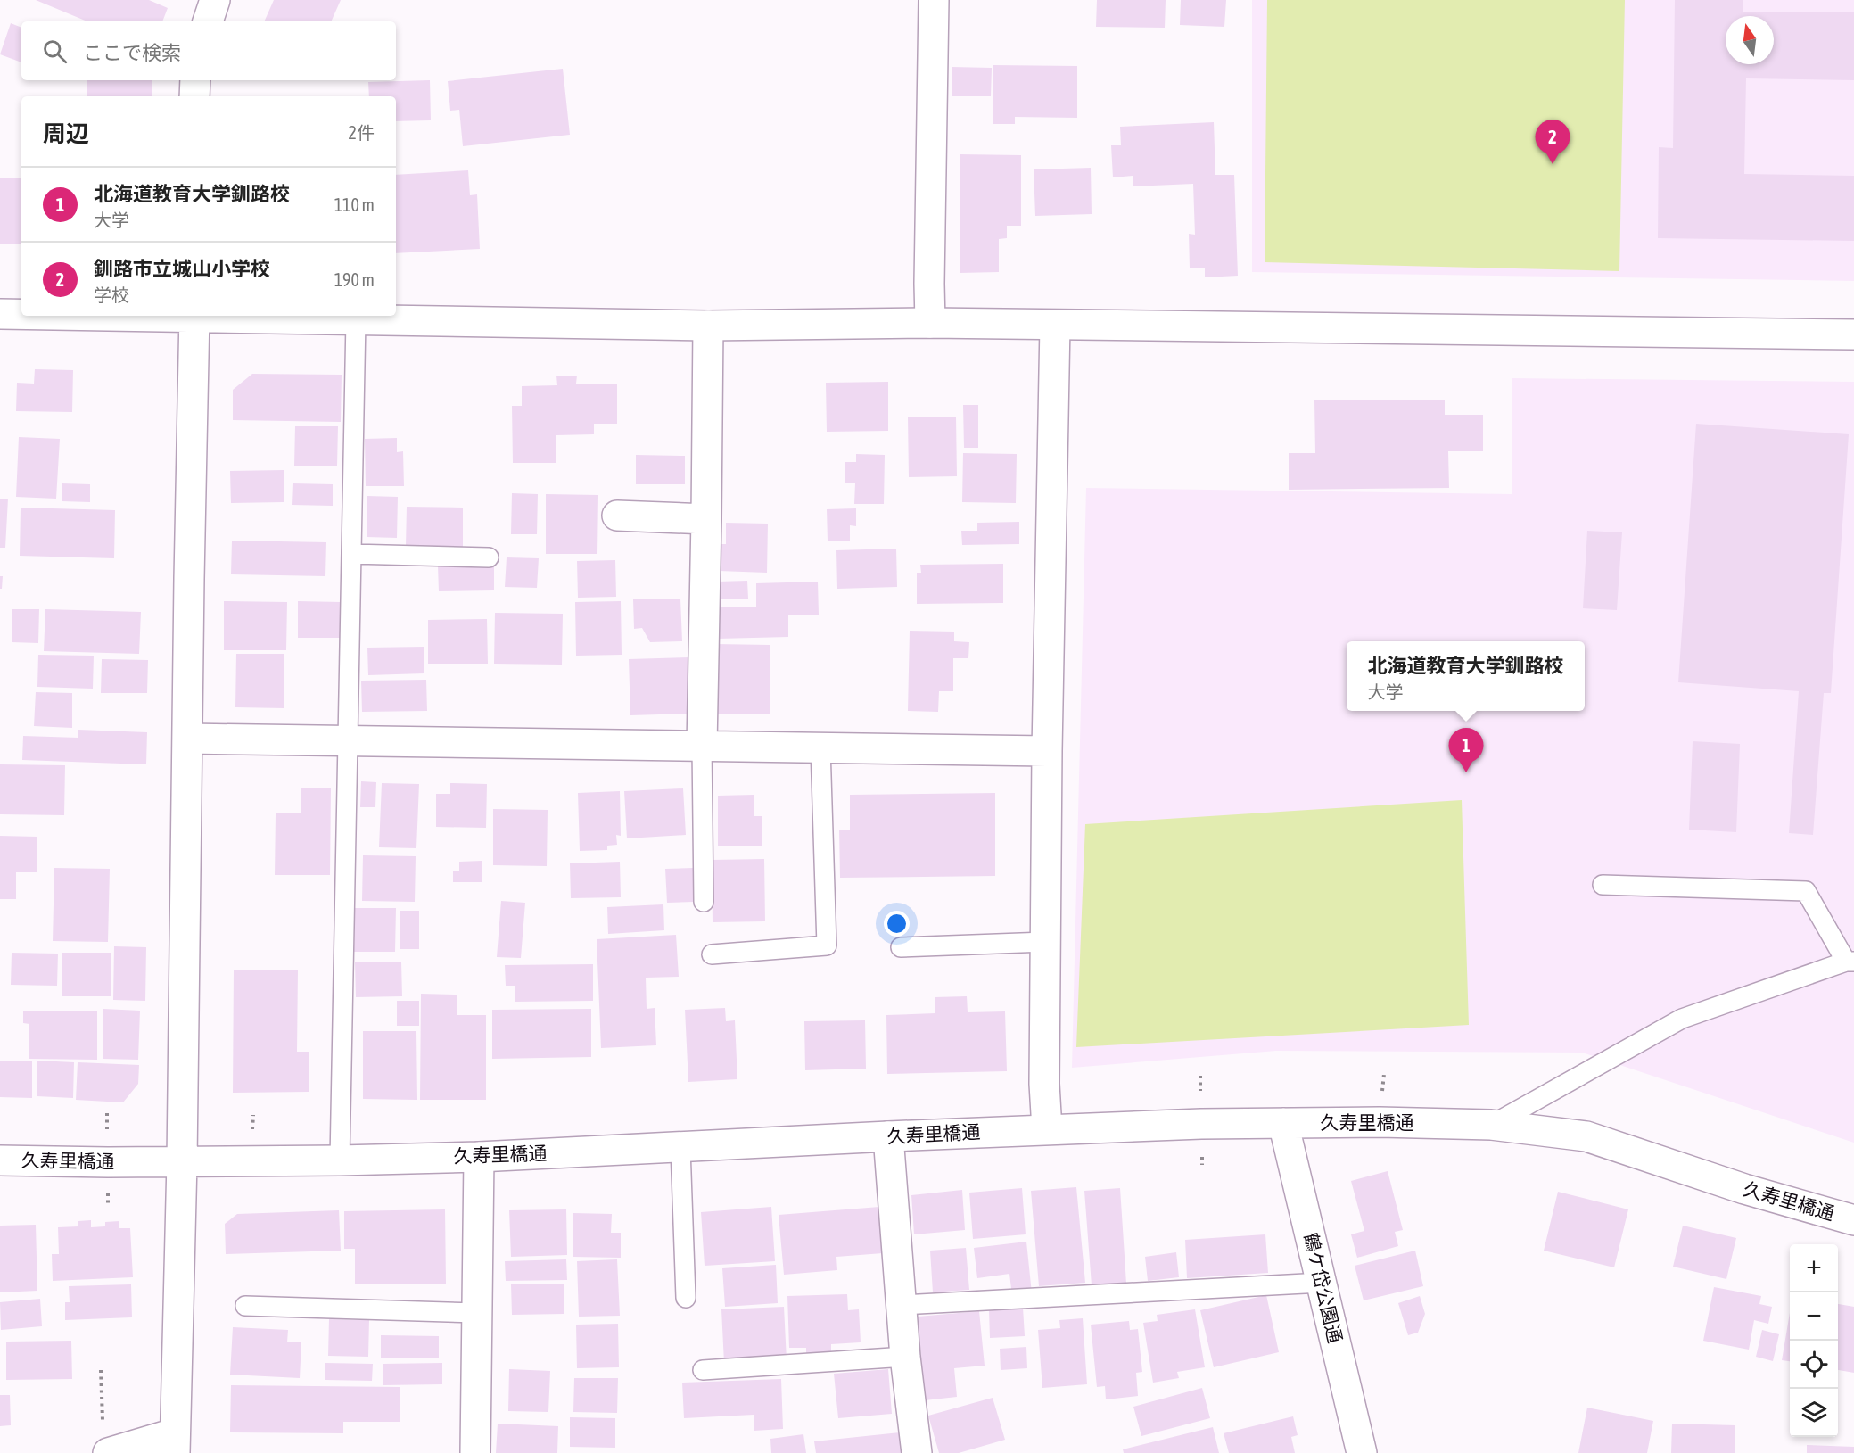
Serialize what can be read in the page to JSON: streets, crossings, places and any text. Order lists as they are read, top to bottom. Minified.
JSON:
{"streets":{"street":["久寿里橋通","鶴ケ岱公園通"]},"crossings":[["久寿里橋通","鶴ケ岱公園通"]],"north":"top","page":{"search":"ここで検索","heading":["周辺","2件"],"pins":["2","1"],"list":[{"mark":"1","name":"北海道教育大学釧路校","note":"大学","value":"110 m"},{"mark":"2","name":"釧路市立城山小学校","note":"学校","value":"190 m"}],"popup":["北海道教育大学釧路校","大学"],"map_buttons":["+","−"]}}
